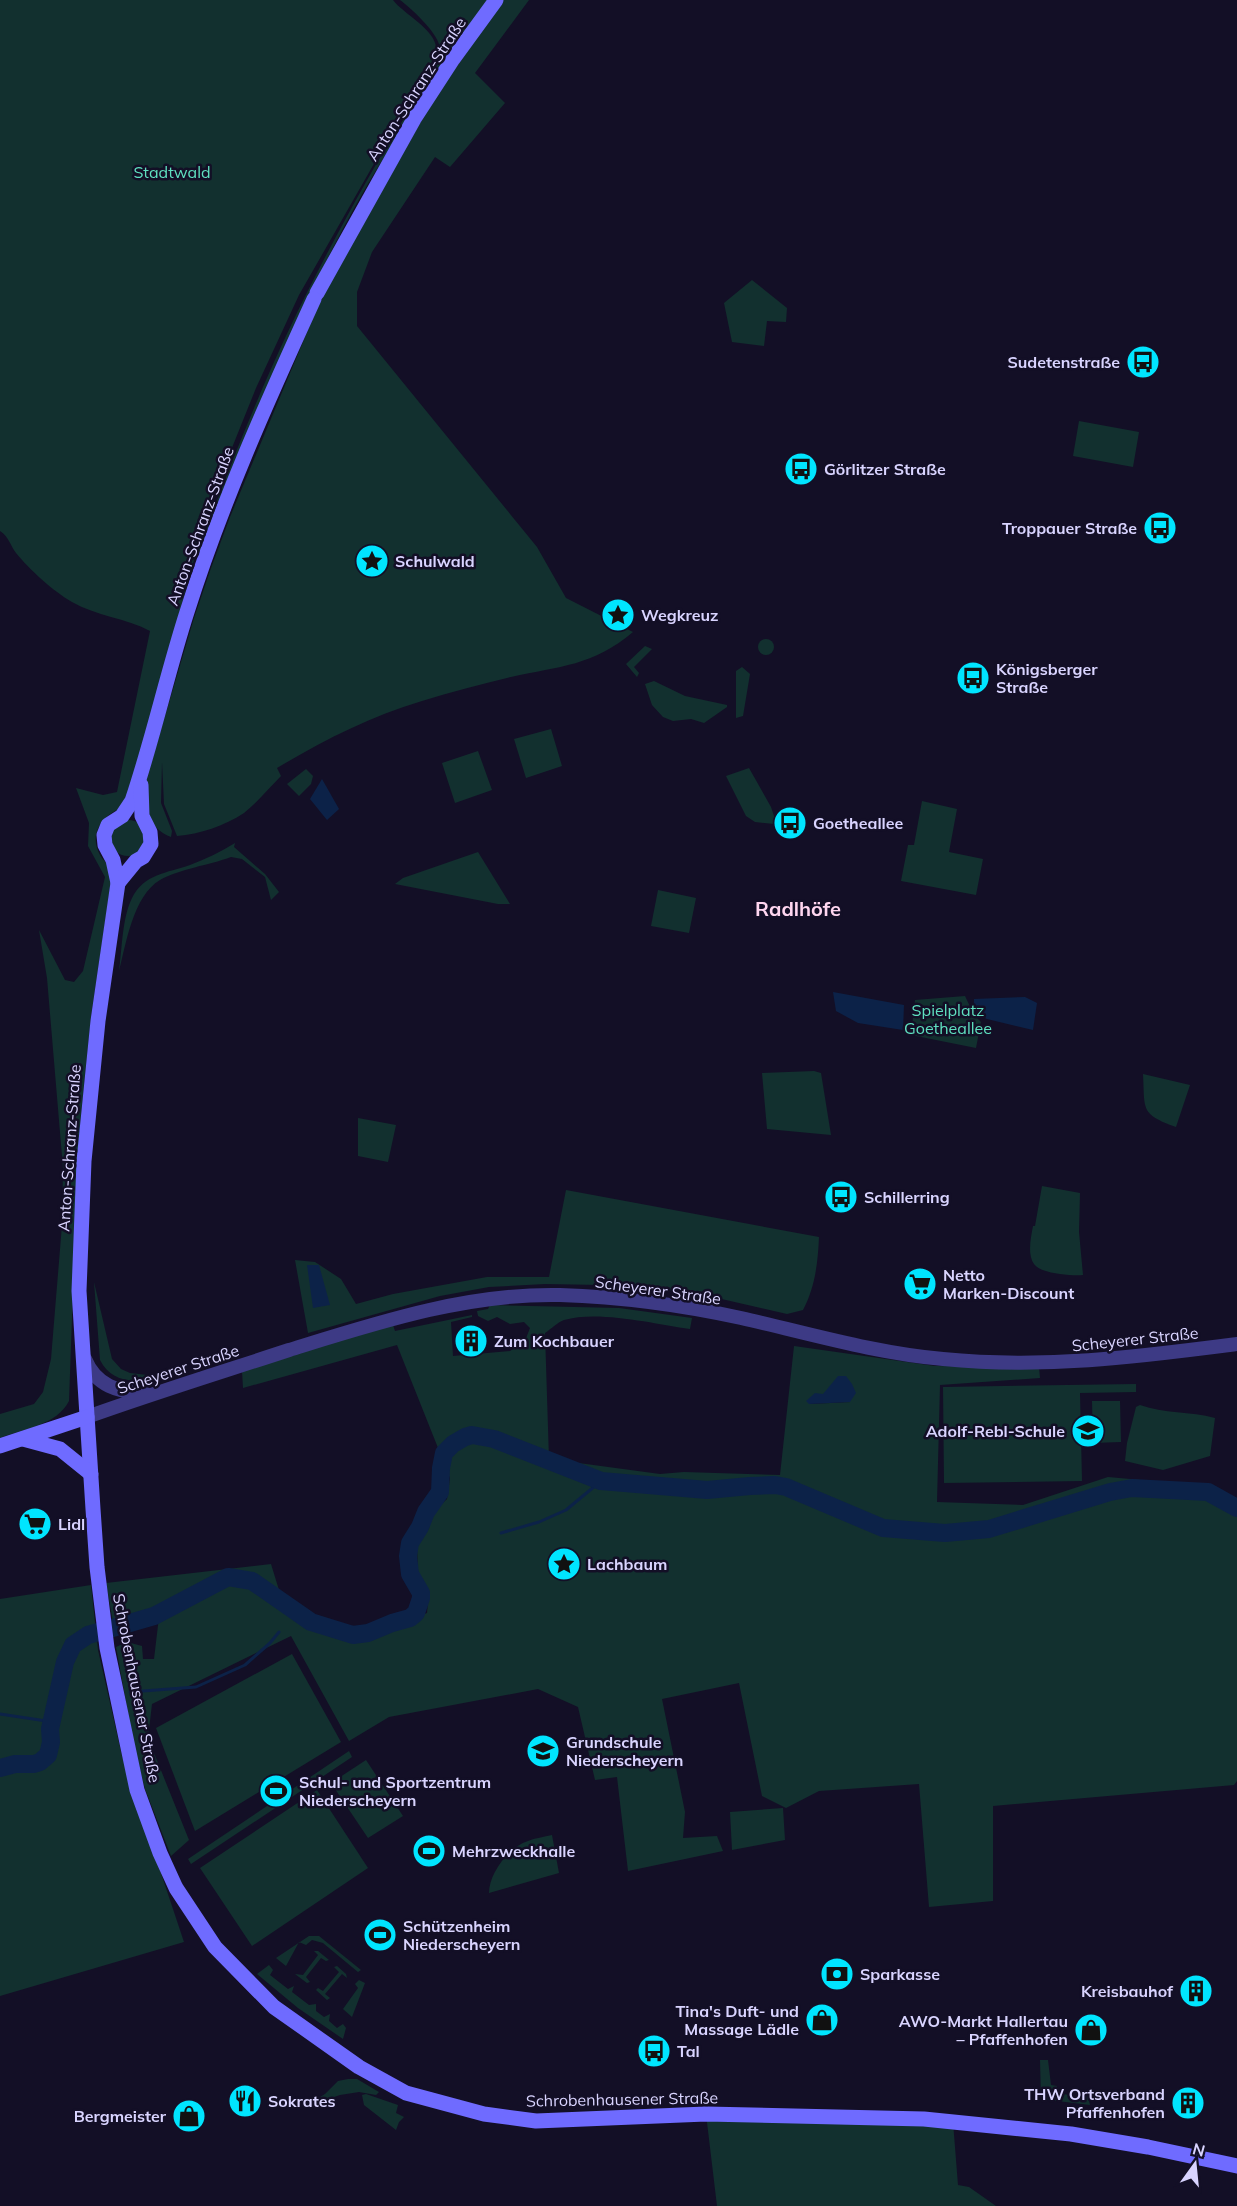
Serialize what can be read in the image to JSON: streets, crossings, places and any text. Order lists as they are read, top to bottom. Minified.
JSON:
{"streets":{"main road":["Anton-Schranz-Straße","Schrobenhausener Straße"],"street":["Scheyerer Straße"]},"crossings":[["Anton-Schranz-Straße","Scheyerer Straße"],["Anton-Schranz-Straße","Schrobenhausener Straße"],["Scheyerer Straße","Schrobenhausener Straße"]],"districts":["Radlhöfe"],"parks":["Stadtwald","Spielplatz Goetheallee"],"places":{"bus stop":["Sudetenstraße","Görlitzer Straße","Troppauer Straße","Königsberger Straße","Goetheallee","Schillerring","Tal"],"place":["Schulwald","Wegkreuz","Lachbaum"],"supermarket":["Netto Marken-Discount","Lidl"],"building":["Zum Kochbauer","Kreisbauhof","THW Ortsverband Pfaffenhofen"],"school or university":["Adolf-Rebl-Schule","Grundschule Niederscheyern"],"sports":["Schul- und Sportzentrum Niederscheyern","Mehrzweckhalle","Schützenheim Niederscheyern"],"bank":["Sparkasse"],"shop":["Tina's Duft- und Massage Lädle","AWO-Markt Hallertau – Pfaffenhofen","Bergmeister"],"restaurant":["Sokrates"]},"north":"top"}
